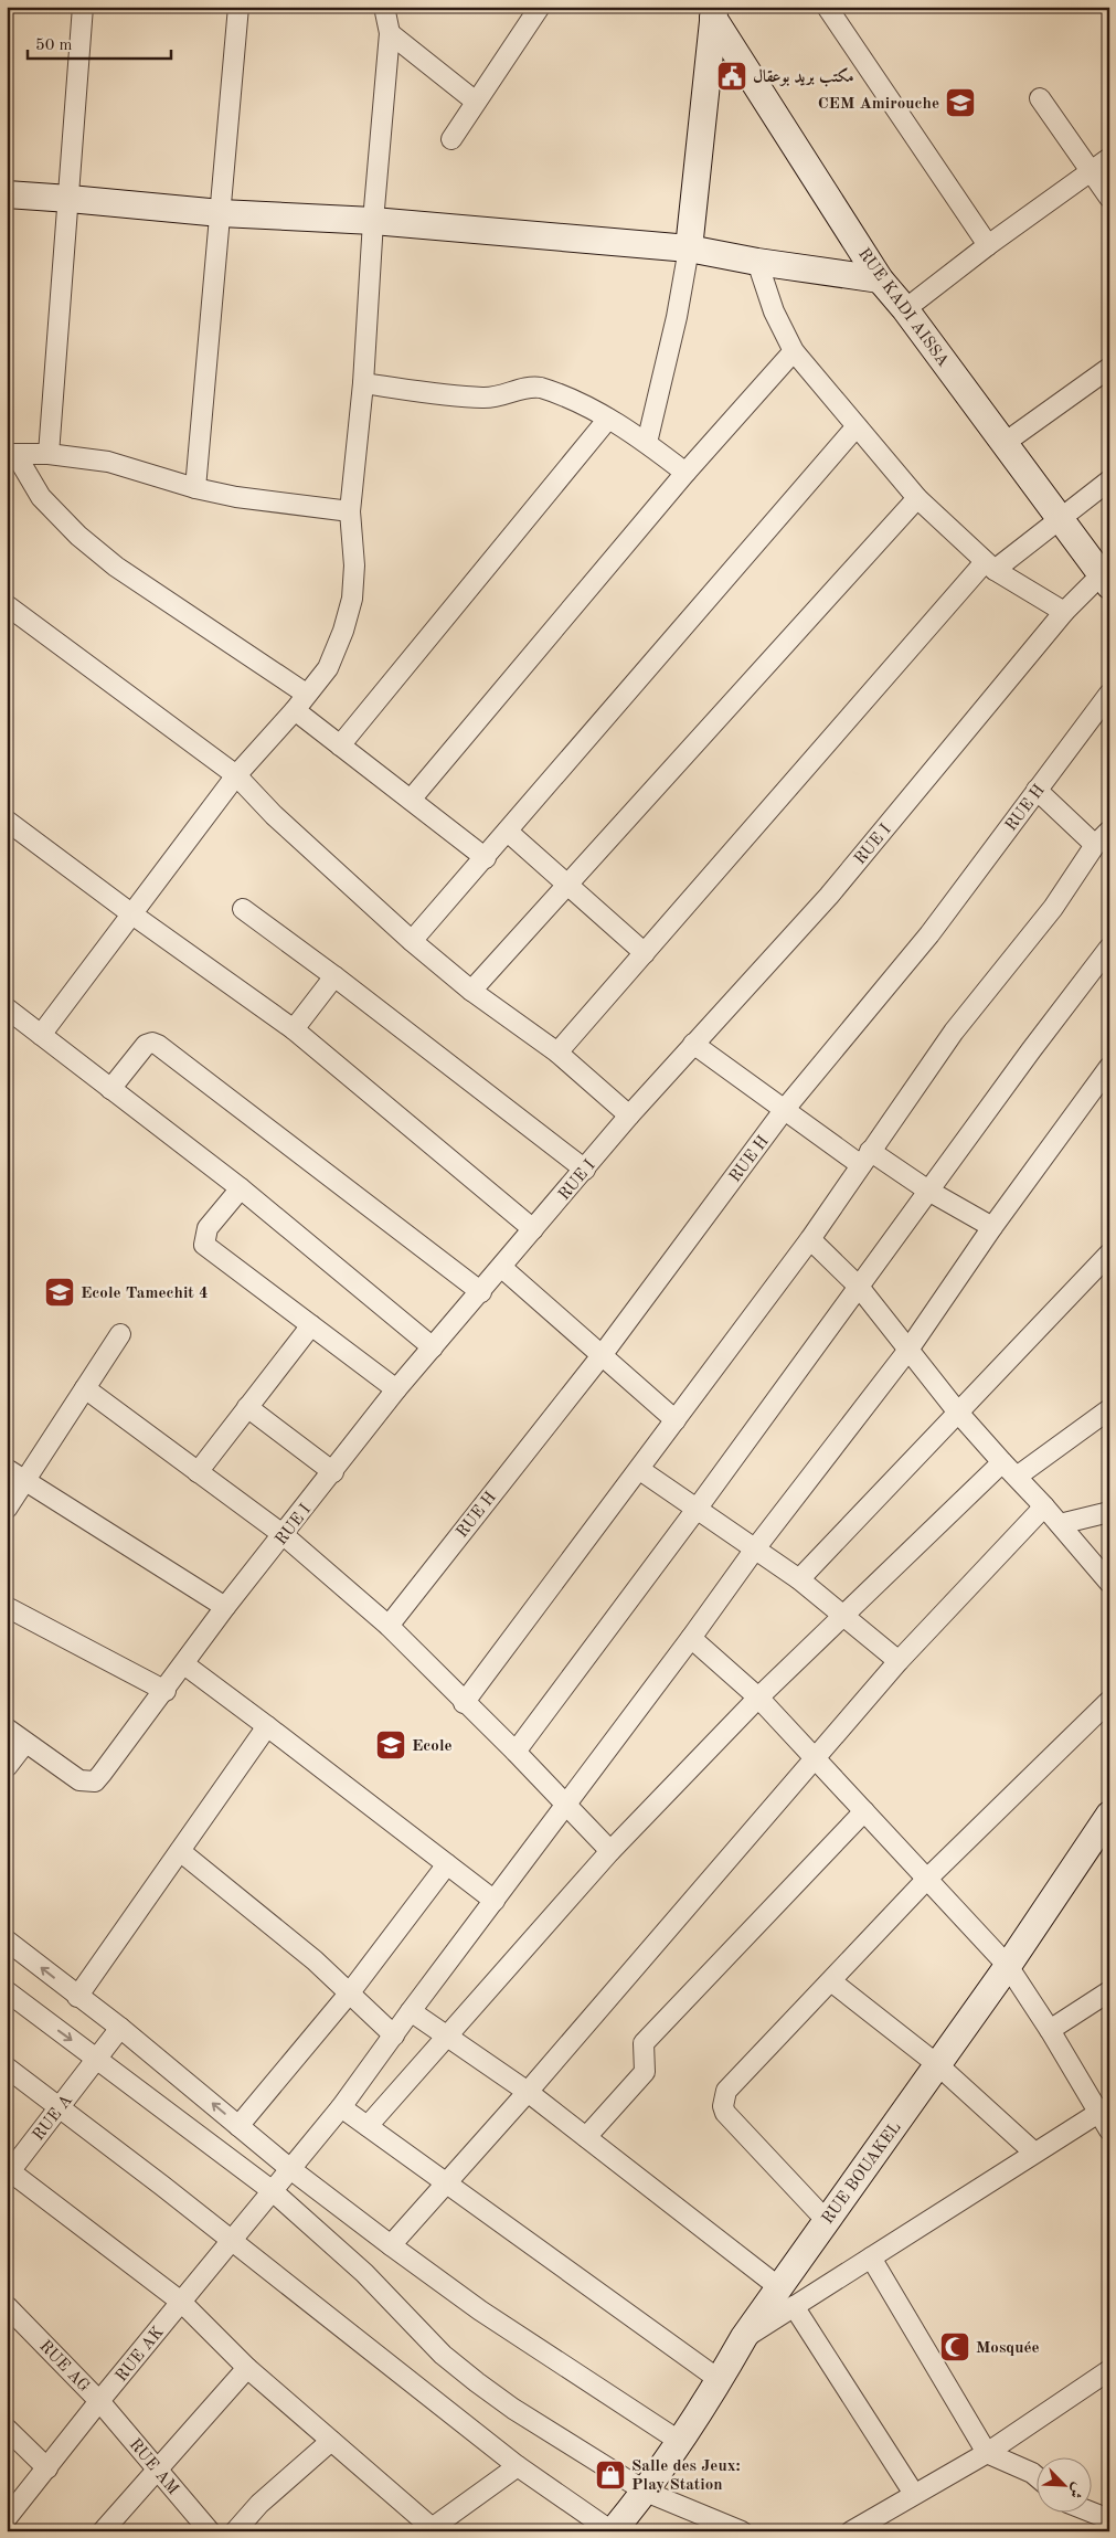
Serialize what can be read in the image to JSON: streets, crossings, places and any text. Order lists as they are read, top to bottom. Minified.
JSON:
{"streets":{"main road":["RUE KADI AISSA","RUE BOUAKEL"],"street":["RUE H","RUE I","RUE A","RUE AK","RUE AG","RUE AM"]},"crossings":[["RUE KADI AISSA","RUE I"],["RUE AK","RUE AG"],["RUE AK","RUE AM"],["RUE AG","RUE AM"]],"places":{"public building":["مكتب بريد بوعقال"],"school or university":["CEM Amirouche","Ecole Tamechit 4","Ecole"],"mosque":["Mosquée"],"shop":["Salle des Jeux: Play Station"]},"scale_bar":"50 m","north":"bottom right"}
